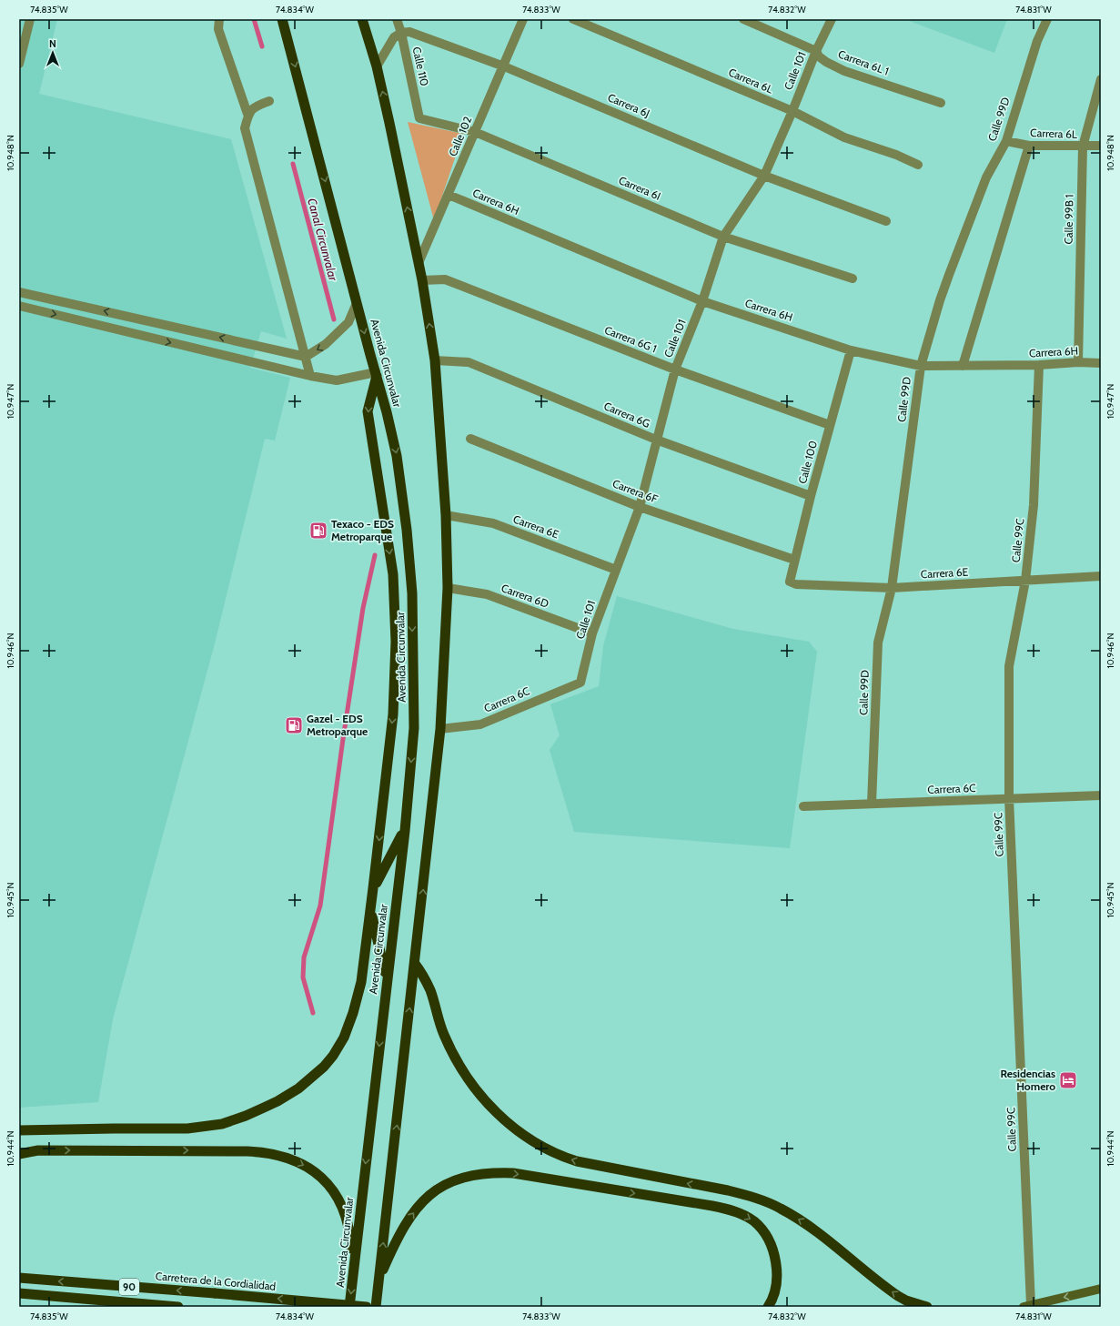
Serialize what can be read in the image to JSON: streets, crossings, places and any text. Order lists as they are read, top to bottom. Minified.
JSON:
{"streets":{"highway":["Avenida Circunvalar","Carretera de la Cordialidad","90"],"street":["Carrera 6L 1","Calle 110","Calle 101","Carrera 6L","Carrera 6J","Calle 99D","Calle 102","Carrera 6I","Carrera 6H","Calle 99B 1","Carrera 6G 1","Carrera 6G","Calle 100","Carrera 6F","Carrera 6E","Calle 99C","Carrera 6D","Carrera 6C"]},"crossings":[["Carrera 6L 1","Calle 101"],["Calle 110","Carrera 6J"],["Calle 110","Carrera 6I"],["Calle 101","Carrera 6L"],["Calle 101","Carrera 6J"],["Calle 101","Carrera 6I"],["Calle 101","Carrera 6H"],["Calle 101","Carrera 6G 1"],["Calle 101","Carrera 6G"],["Calle 101","Carrera 6F"],["Calle 101","Carrera 6E"],["Calle 101","Carrera 6D"],["Calle 101","Carrera 6C"],["Carrera 6L","Calle 99D"],["Carrera 6L","Calle 99B 1"],["Carrera 6J","Calle 102"],["Calle 99D","Carrera 6H"],["Calle 99D","Carrera 6E"],["Calle 99D","Carrera 6C"],["Calle 102","Carrera 6I"],["Calle 102","Carrera 6H"],["Carrera 6H","Calle 99B 1"],["Carrera 6H","Calle 100"],["Carrera 6H","Calle 99C"],["Carrera 6G 1","Calle 100"],["Carrera 6G","Calle 100"],["Calle 100","Carrera 6F"],["Calle 100","Carrera 6E"],["Carrera 6E","Calle 99C"],["Calle 99C","Carrera 6C"]],"water":["Canal Circunvalar"],"places":{"fuel station":["Texaco - EDS Metroparque","Gazel - EDS Metroparque"],"hotel":["Residencias Homero"]},"north":"top","coordinates":["74.835°W","74.834°W","74.833°W","74.832°W","74.831°W","10.948°N","10.947°N","10.946°N","10.945°N","10.944°N"]}
